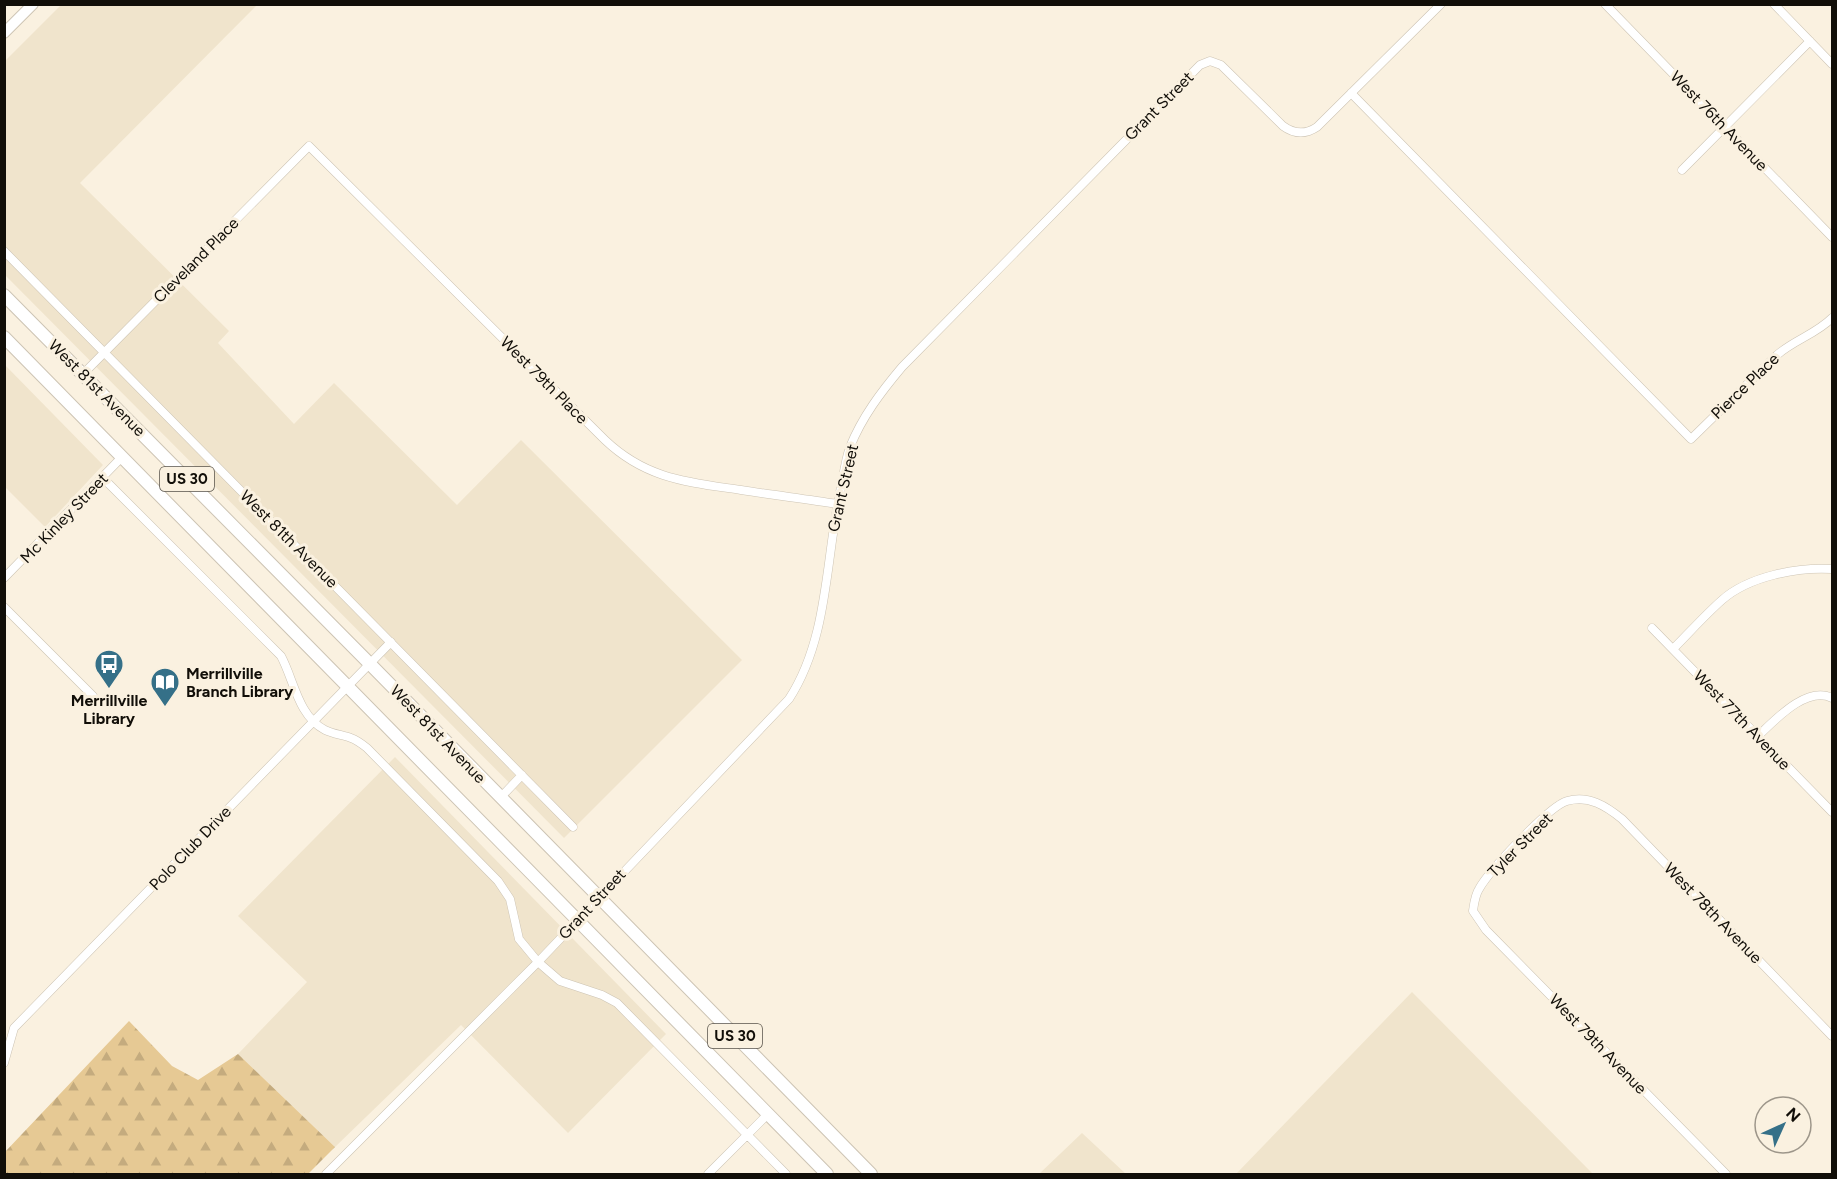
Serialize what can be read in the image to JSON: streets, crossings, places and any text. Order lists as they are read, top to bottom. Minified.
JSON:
{"streets":{"main road":["West 81st Avenue","US 30"],"street":["Grant Street","West 76th Avenue","Cleveland Place","West 79th Place","Pierce Place","Mc Kinley Street","West 81th Avenue","West 77th Avenue","Tyler Street","Polo Club Drive","West 78th Avenue","West 79th Avenue"]},"crossings":[["Grant Street","West 79th Place"],["Grant Street","Pierce Place"],["Grant Street","West 81st Avenue"],["Cleveland Place","West 79th Place"],["Cleveland Place","West 81st Avenue"],["Cleveland Place","West 81th Avenue"],["West 81st Avenue","Mc Kinley Street"],["West 81st Avenue","Polo Club Drive"],["West 81th Avenue","Polo Club Drive"],["Tyler Street","West 78th Avenue"],["Tyler Street","West 79th Avenue"]],"places":{"bus stop":["Merrillville Library"],"library":["Merrillville Branch Library"]},"north":"top right"}
